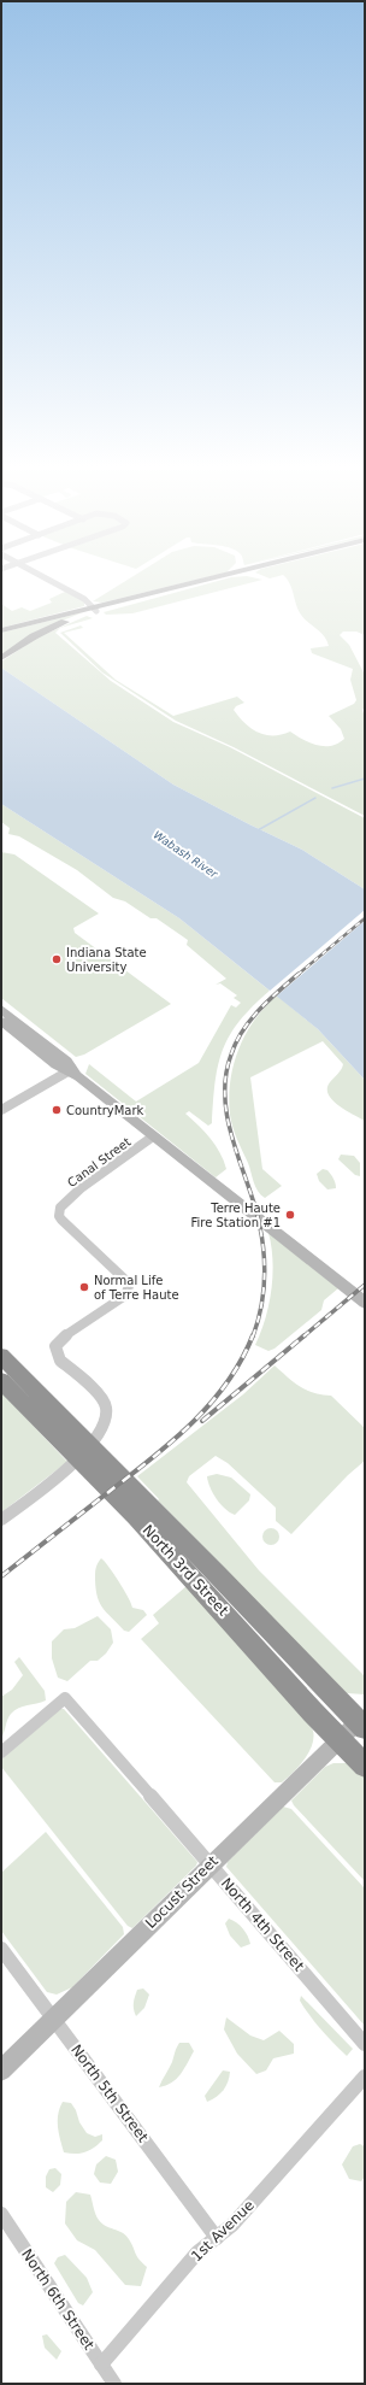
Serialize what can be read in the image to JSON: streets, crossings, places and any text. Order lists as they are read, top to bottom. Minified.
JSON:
{"streets":{"highway":["North 3rd Street"],"main road":["Locust Street"],"street":["Canal Street","North 4th Street","North 5th Street","1st Avenue","North 6th Street"]},"crossings":[["North 3rd Street","Locust Street"],["Locust Street","North 4th Street"],["Locust Street","North 5th Street"],["North 5th Street","1st Avenue"],["1st Avenue","North 6th Street"]],"water":["Wabash River"],"places":["Indiana State University","CountryMark","Terre Haute Fire Station #1","Normal Life of Terre Haute"]}
